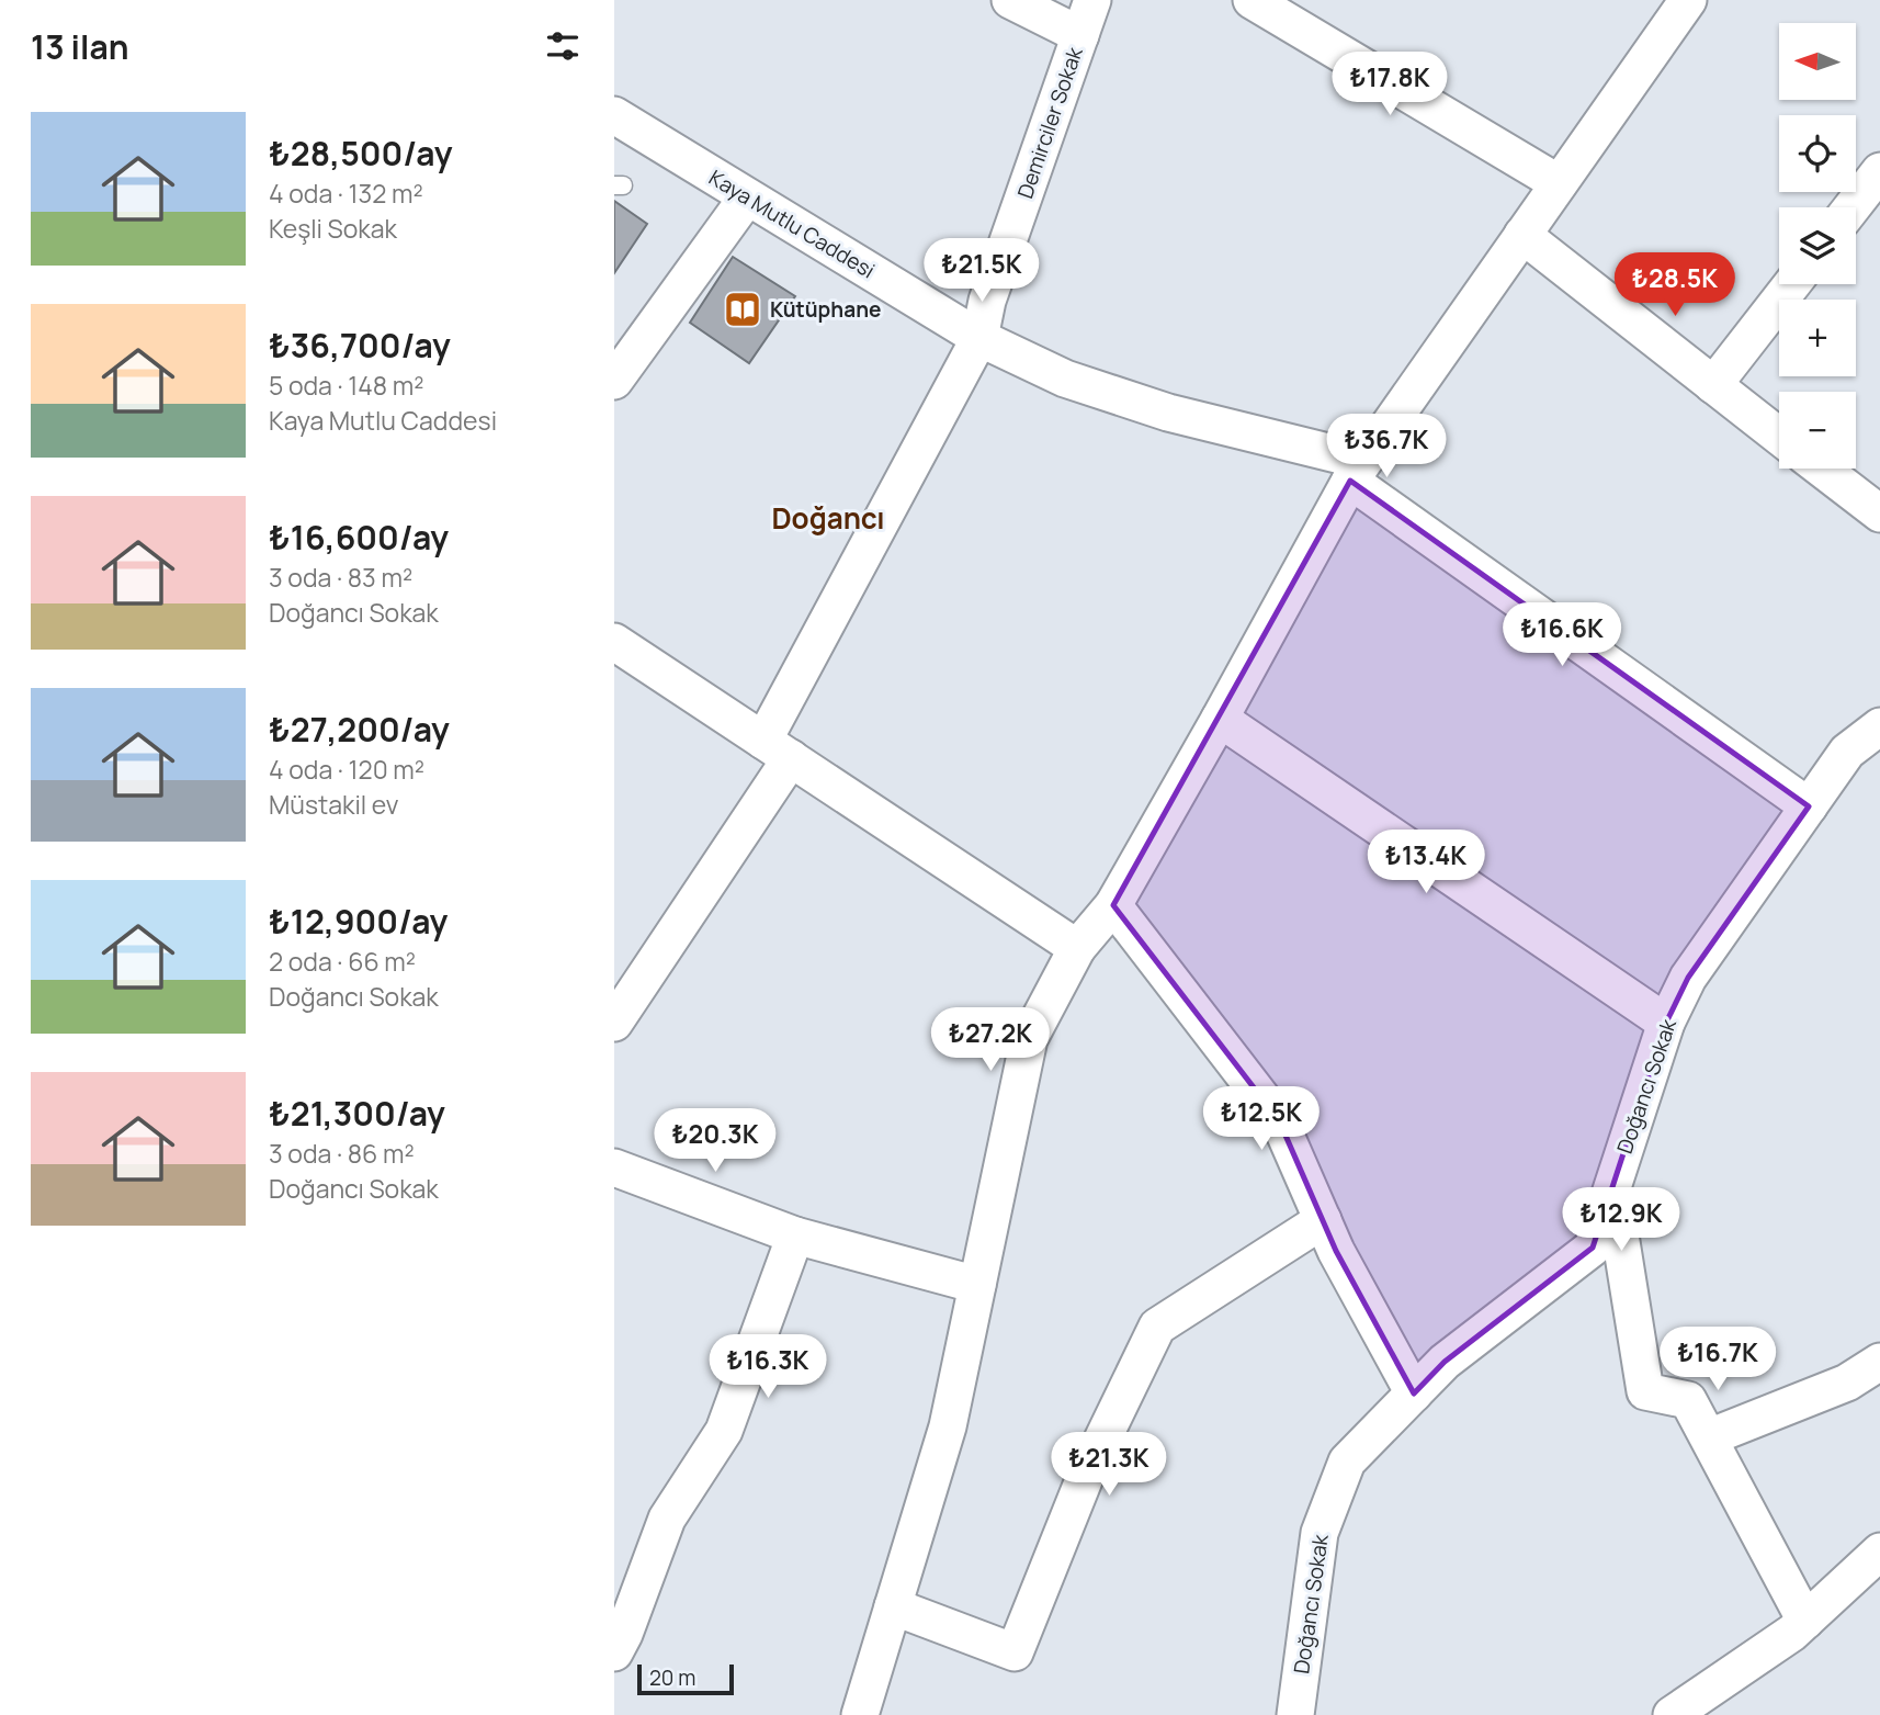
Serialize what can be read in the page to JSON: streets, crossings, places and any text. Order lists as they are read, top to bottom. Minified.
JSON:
{"streets":{"street":["Demirciler Sokak","Kaya Mutlu Caddesi","Doğancı Sokak"]},"crossings":[["Demirciler Sokak","Kaya Mutlu Caddesi"]],"districts":["Doğancı"],"places":{"library":["Kütüphane"]},"scale_bar":"20 m","north":"left","page":{"heading":"13 ilan","map_buttons":["+","−"],"price":["₺17.8K","₺21.5K","₺28.5K","₺36.7K","₺16.6K","₺13.4K","₺27.2K","₺12.5K","₺20.3K","₺12.9K","₺16.7K","₺16.3K","₺21.3K"],"list":[{"name":"₺28,500/ay","note":"4 oda · 132 m² · Keşli Sokak"},{"name":"₺36,700/ay","note":"5 oda · 148 m² · Kaya Mutlu Caddesi"},{"name":"₺16,600/ay","note":"3 oda · 83 m² · Doğancı Sokak"},{"name":"₺27,200/ay","note":"4 oda · 120 m² · Müstakil ev"},{"name":"₺12,900/ay","note":"2 oda · 66 m² · Doğancı Sokak"},{"name":"₺21,300/ay","note":"3 oda · 86 m² · Doğancı Sokak"}],"scale":"20 m"}}
